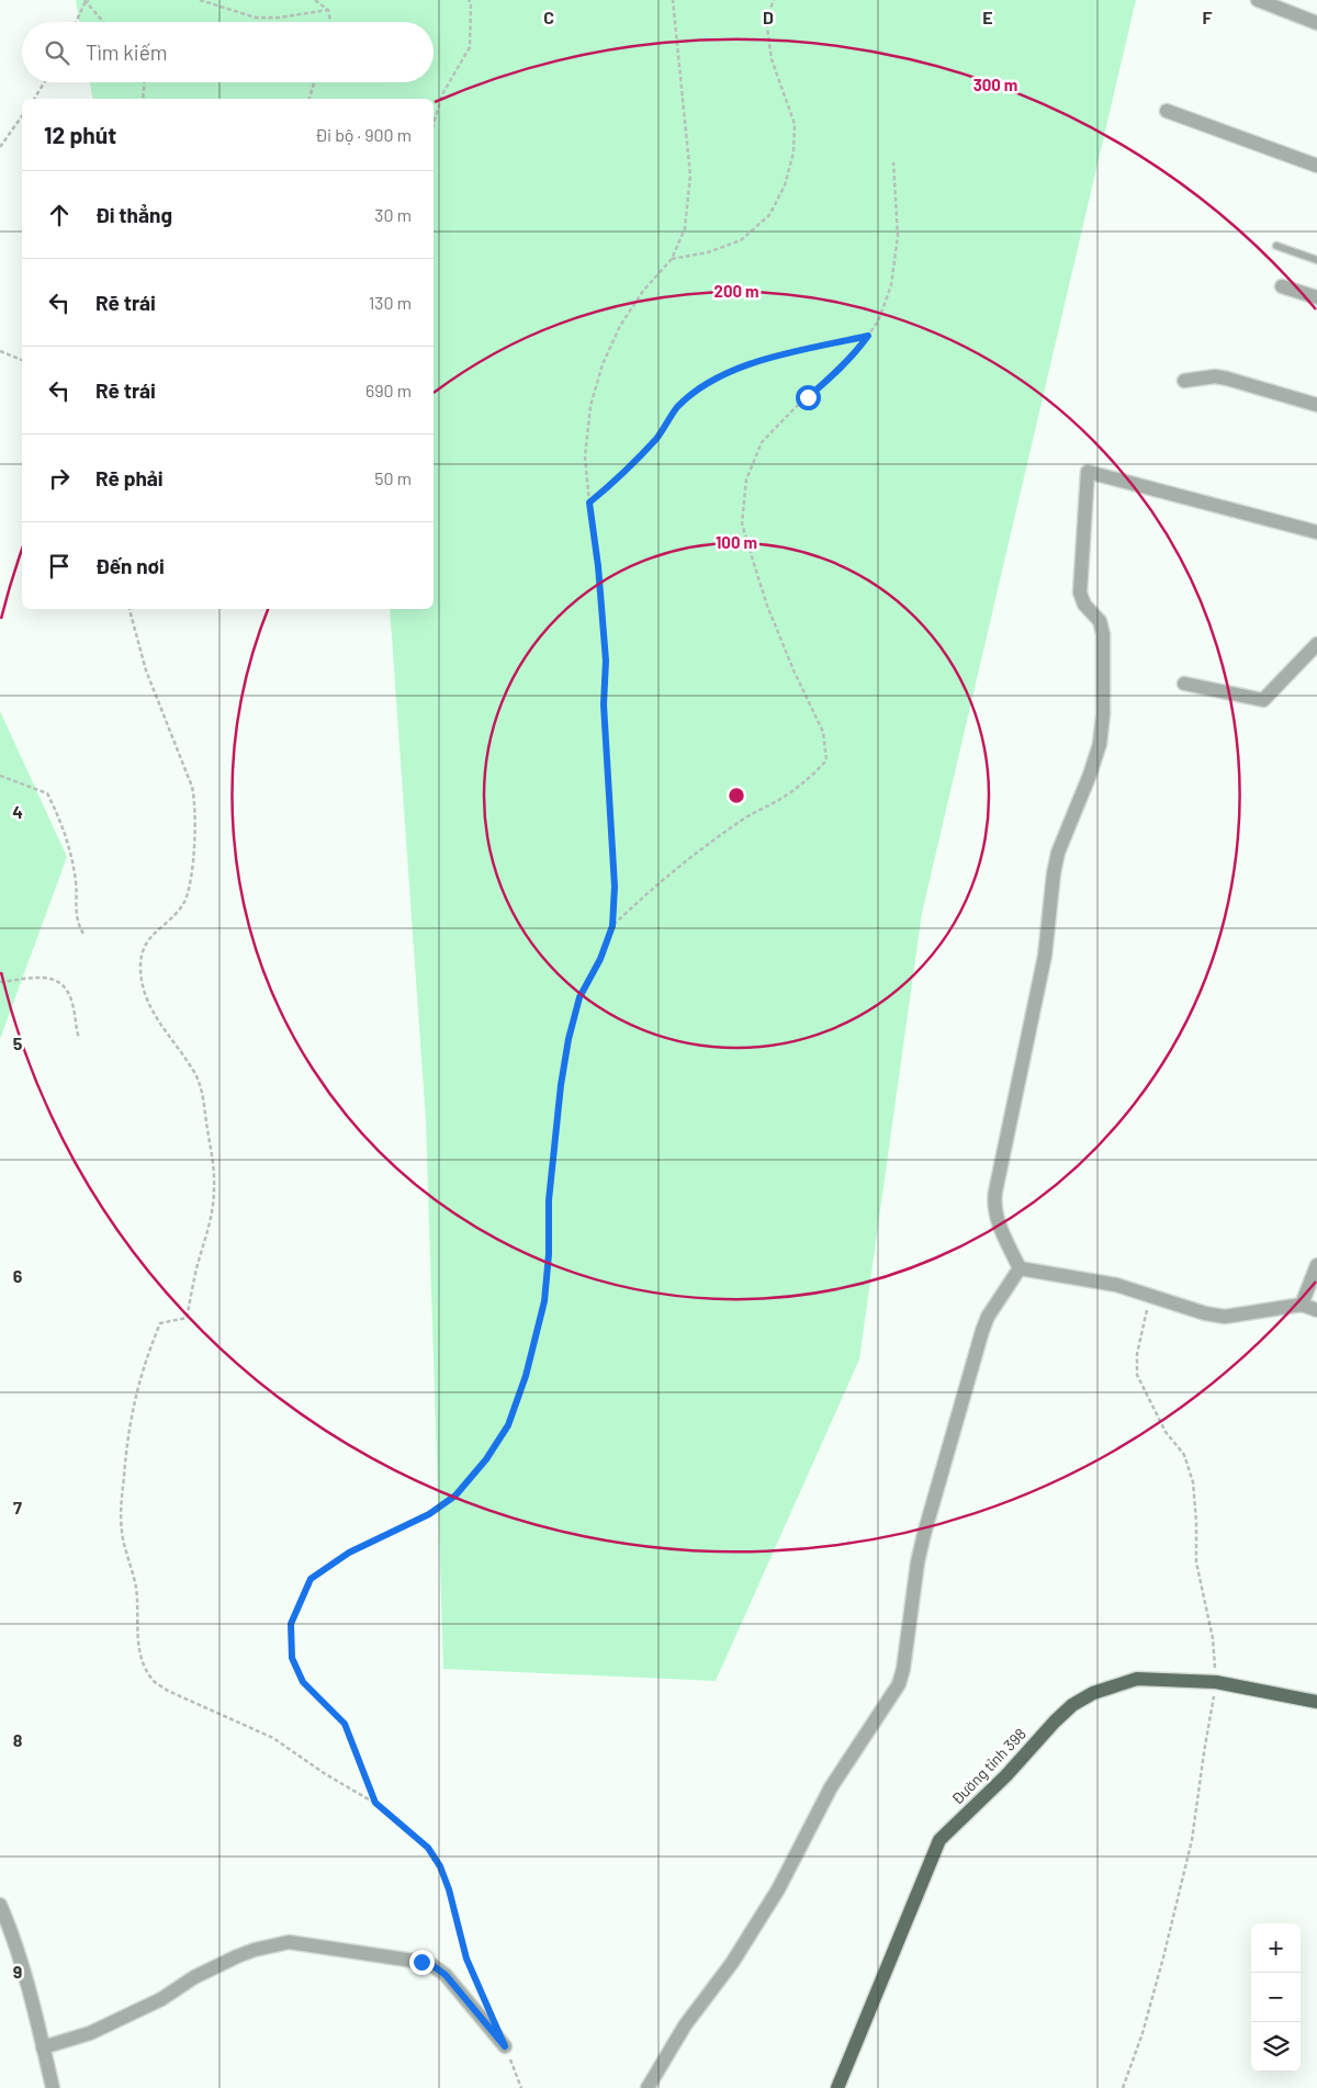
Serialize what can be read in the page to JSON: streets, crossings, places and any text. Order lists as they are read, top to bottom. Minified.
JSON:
{"streets":{"main road":["Đường tỉnh 398"]},"page":{"search":"Tìm kiếm","heading":["12 phút","Đi bộ · 900 m"],"list":[["Đi thẳng","30 m"],["Rẽ trái","130 m"],["Rẽ trái","690 m"],["Rẽ phải","50 m"],"Đến nơi"],"map_buttons":["+","−"]},"grid":{"columns":["C","D","E","F"],"rows":["4","5","6","7","8","9"]},"rings":["300 m","200 m","100 m"]}
